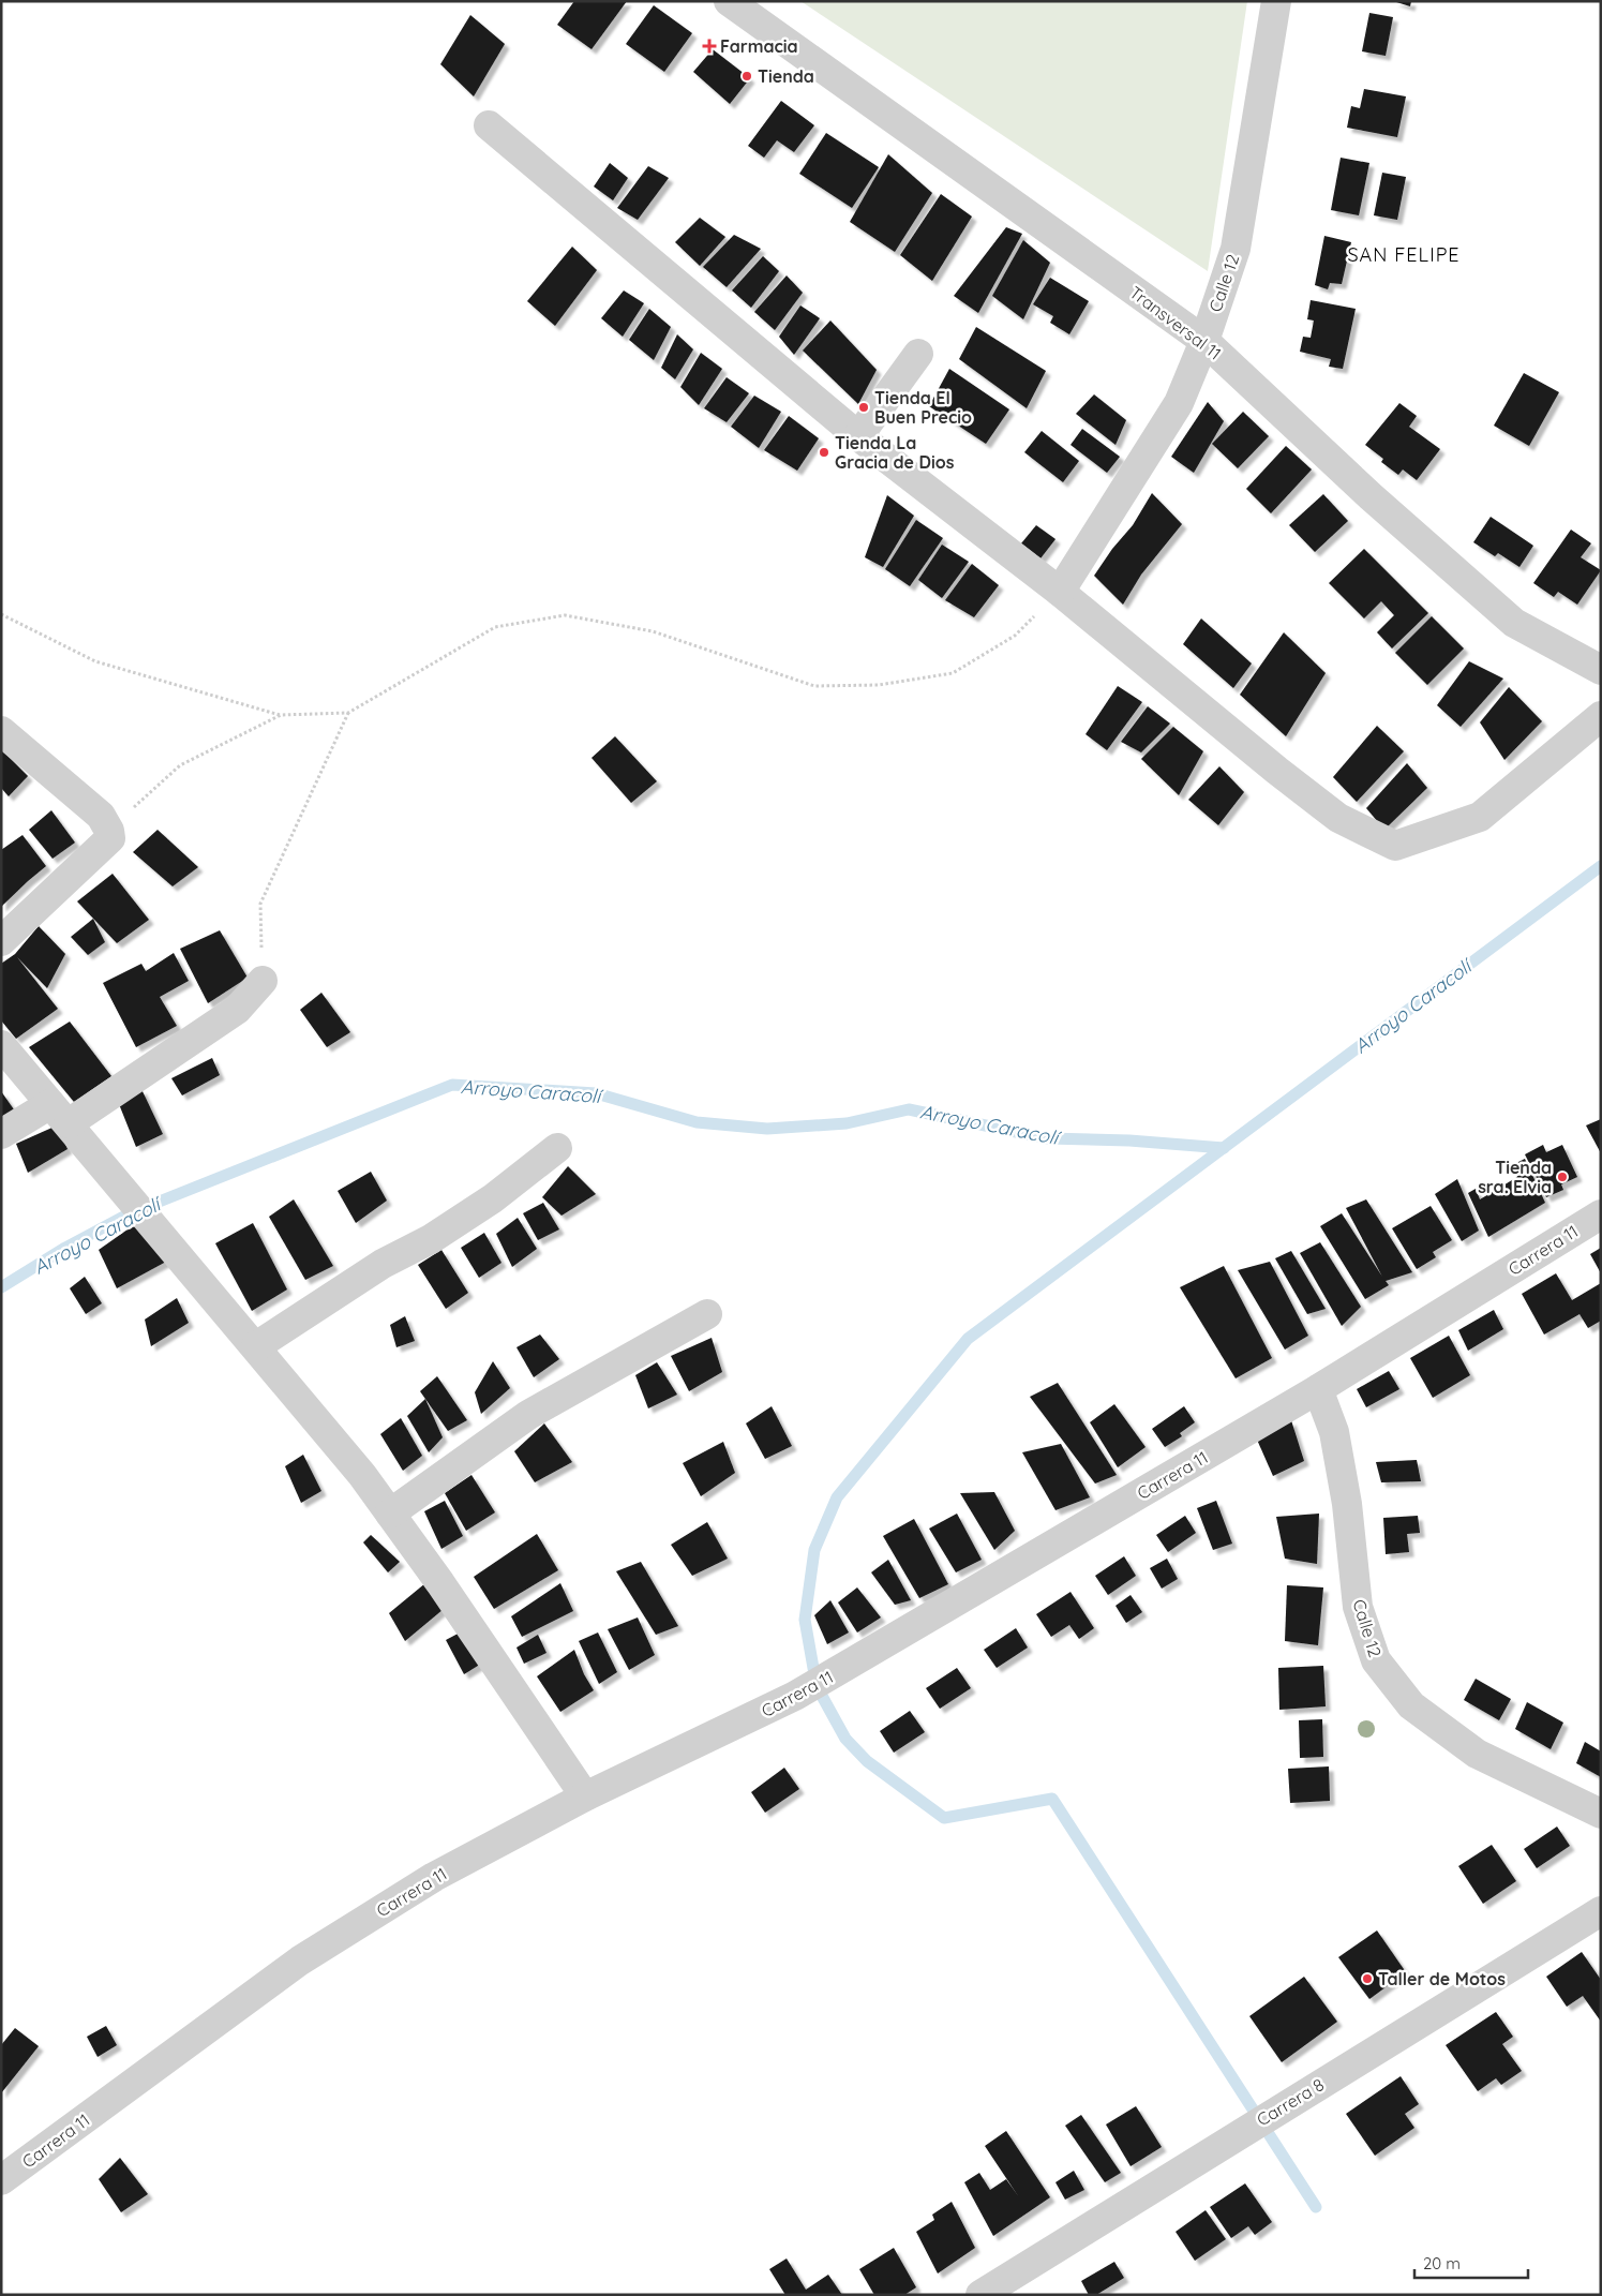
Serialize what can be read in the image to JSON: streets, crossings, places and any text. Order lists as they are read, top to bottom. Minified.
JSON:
{"streets":{"street":["Calle 12","Transversal 11","Carrera 11","Carrera 8"]},"crossings":[["Calle 12","Transversal 11"],["Calle 12","Carrera 11"]],"districts":["SAN FELIPE"],"water":["Arroyo Caracolí"],"places":{"health":["Farmacia"],"other":["Tienda","Tienda El Buen Precio","Tienda La Gracia de Dios","Tienda sra. Elvia","Taller de Motos"]},"scale_bar":"20 m"}
